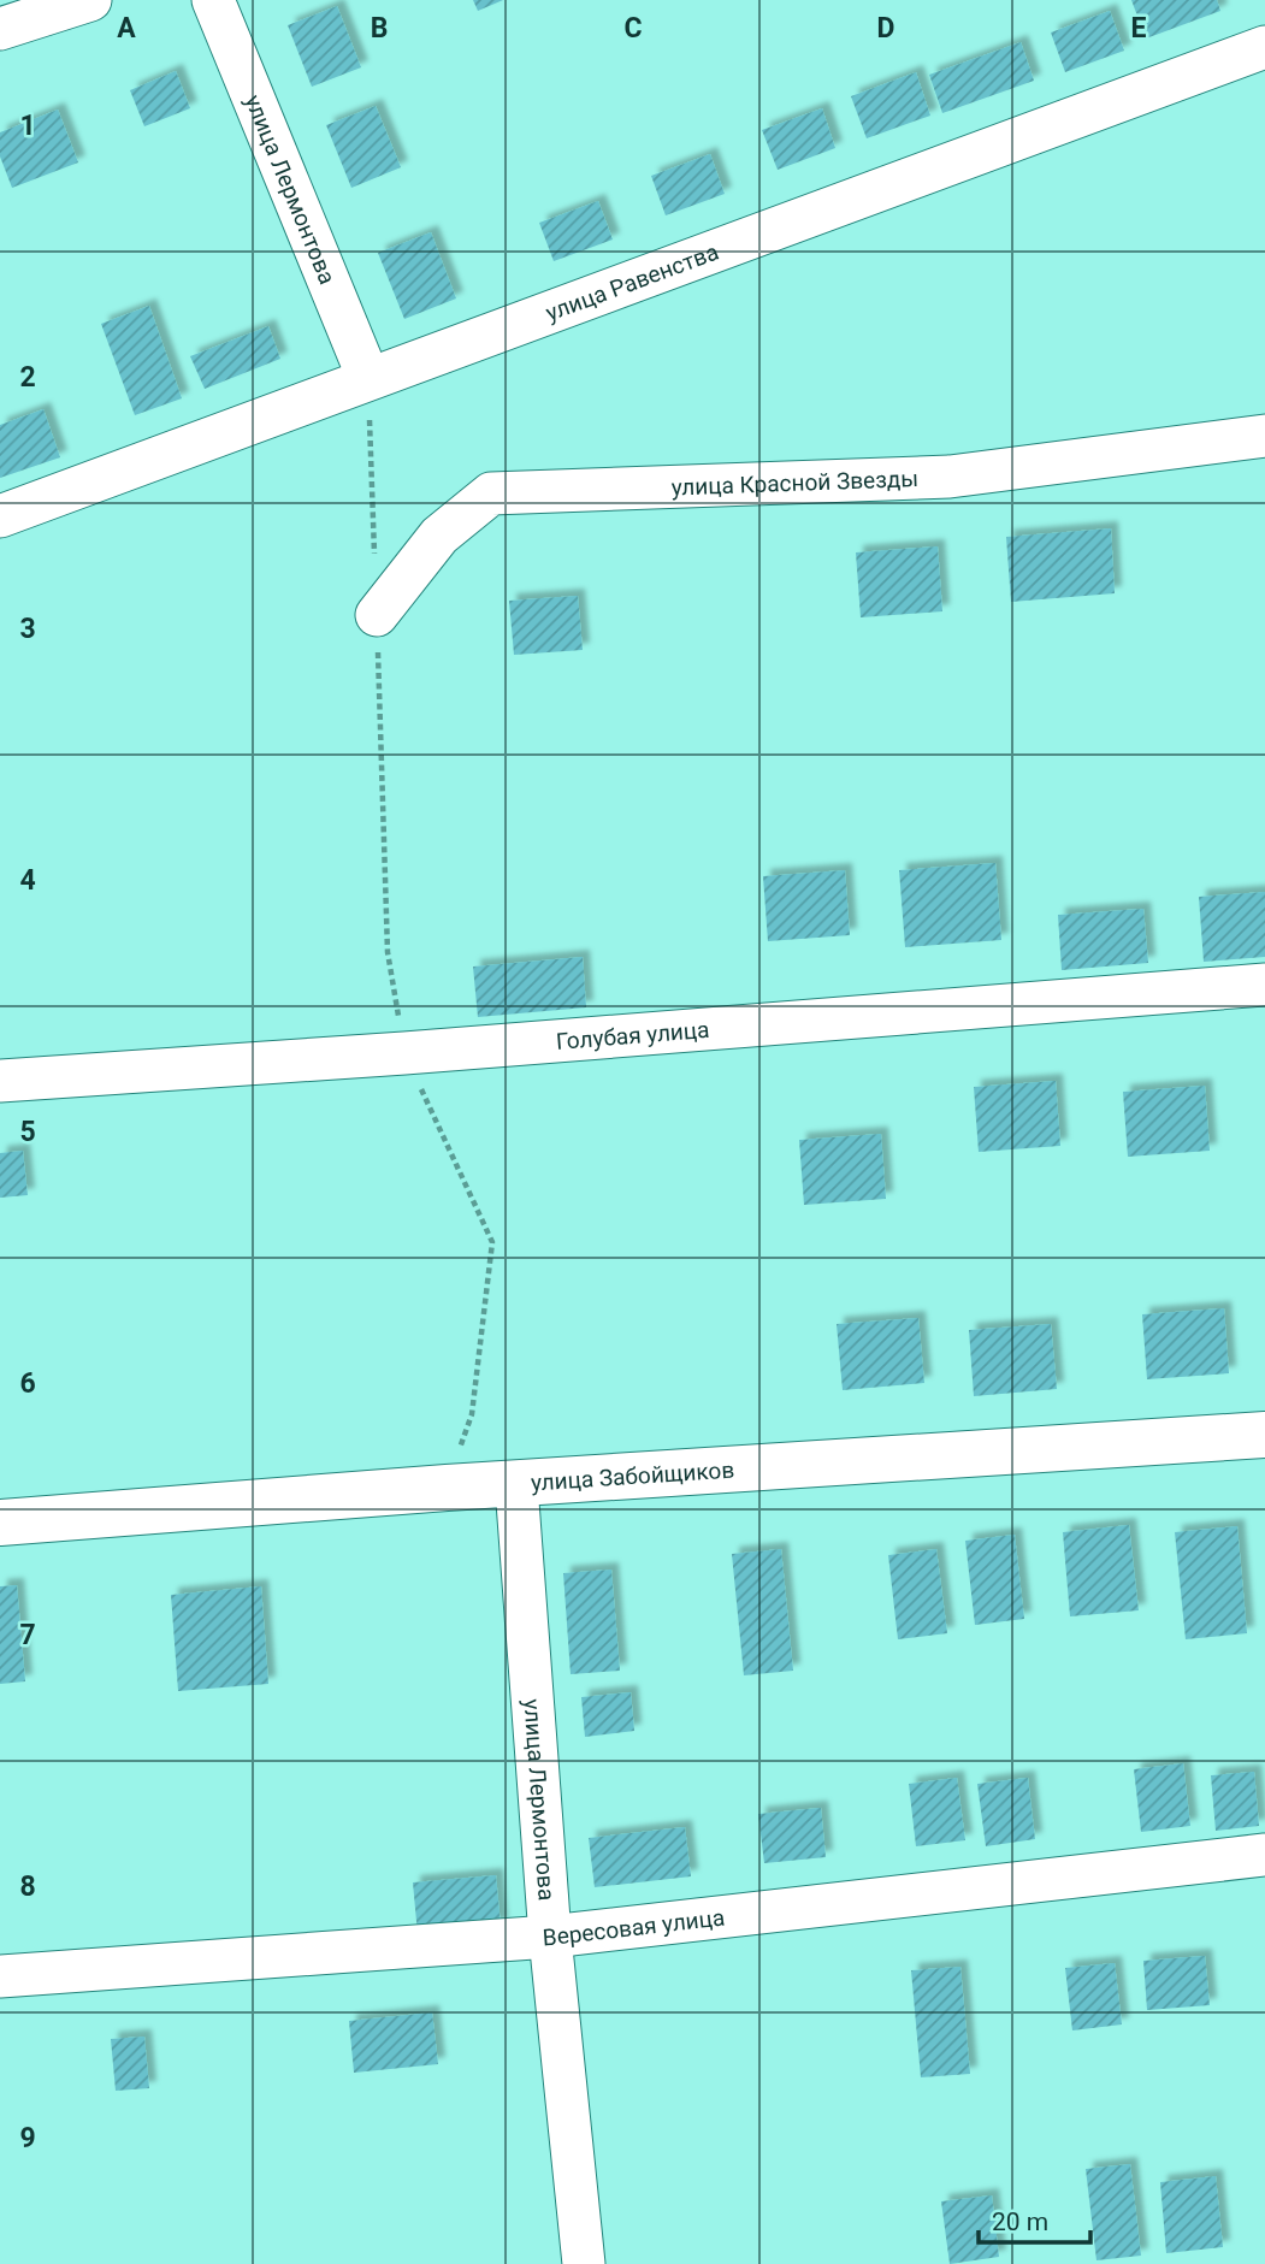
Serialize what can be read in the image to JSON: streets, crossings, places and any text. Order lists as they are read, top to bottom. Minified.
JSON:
{"streets":{"street":["улица Лермонтова","улица Равенства","улица Красной Звезды","Голубая улица","улица Забойщиков","Вересовая улица"]},"crossings":[["улица Лермонтова","улица Равенства"],["улица Лермонтова","улица Забойщиков"],["улица Лермонтова","Вересовая улица"]],"scale_bar":"20 m","grid":{"columns":["A","B","C","D","E"],"rows":["1","2","3","4","5","6","7","8","9"]}}
